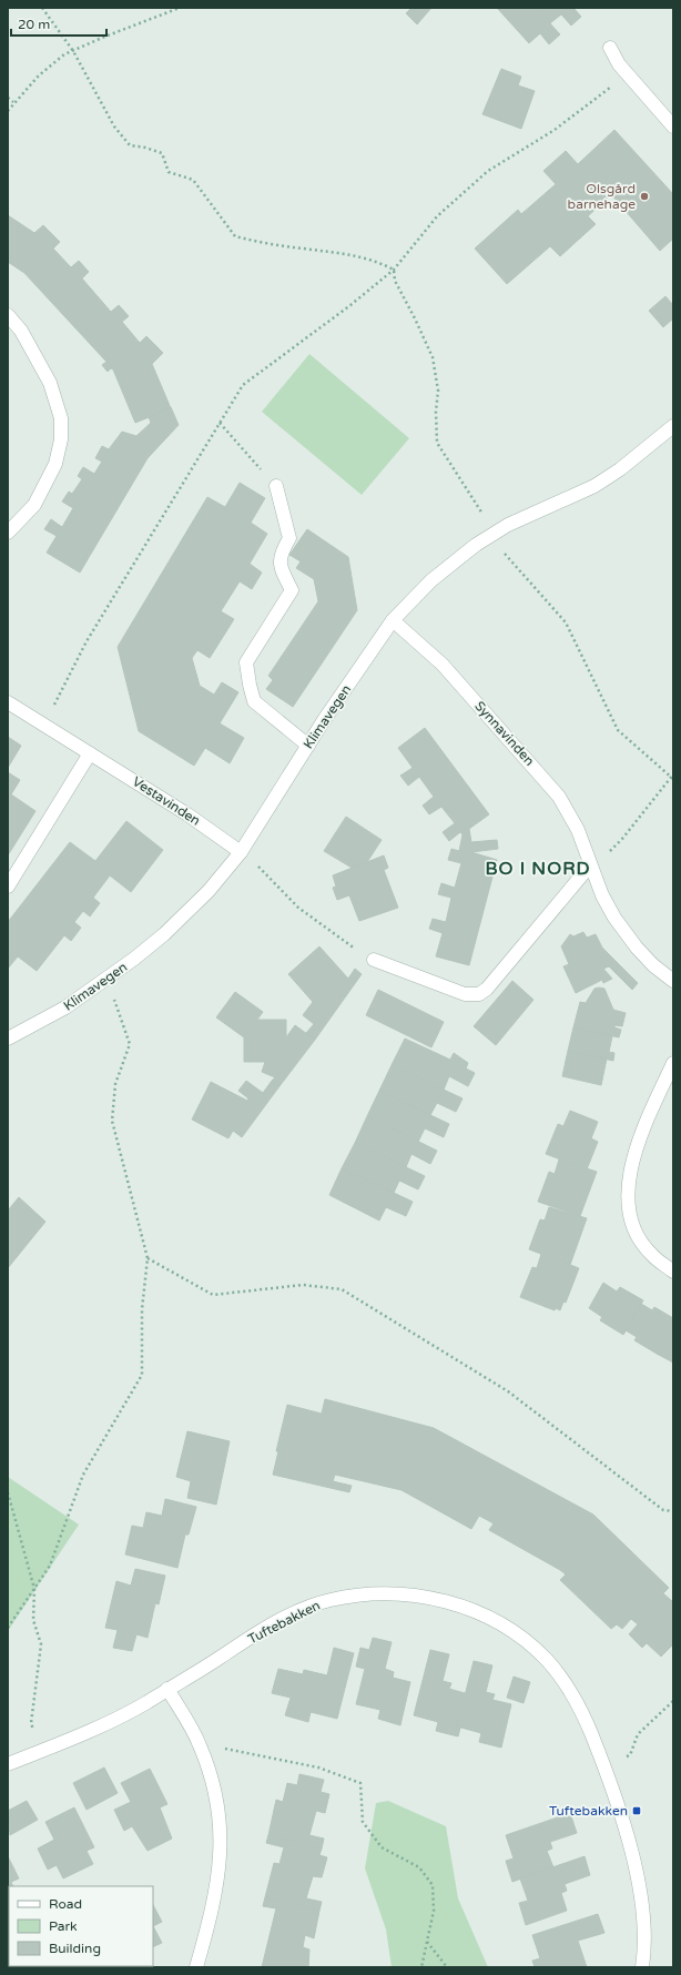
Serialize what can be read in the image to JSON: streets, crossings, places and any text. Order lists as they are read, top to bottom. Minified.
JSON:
{"streets":{"street":["Klimavegen","Synnavinden","Vestavinden","Tuftebakken"]},"crossings":[["Klimavegen","Synnavinden"],["Klimavegen","Vestavinden"]],"districts":["BO I NORD"],"places":{"other":["Olsgård barnehage"],"transit":["Tuftebakken"]},"legend":["Road","Park","Building"],"scale_bar":"20 m"}
